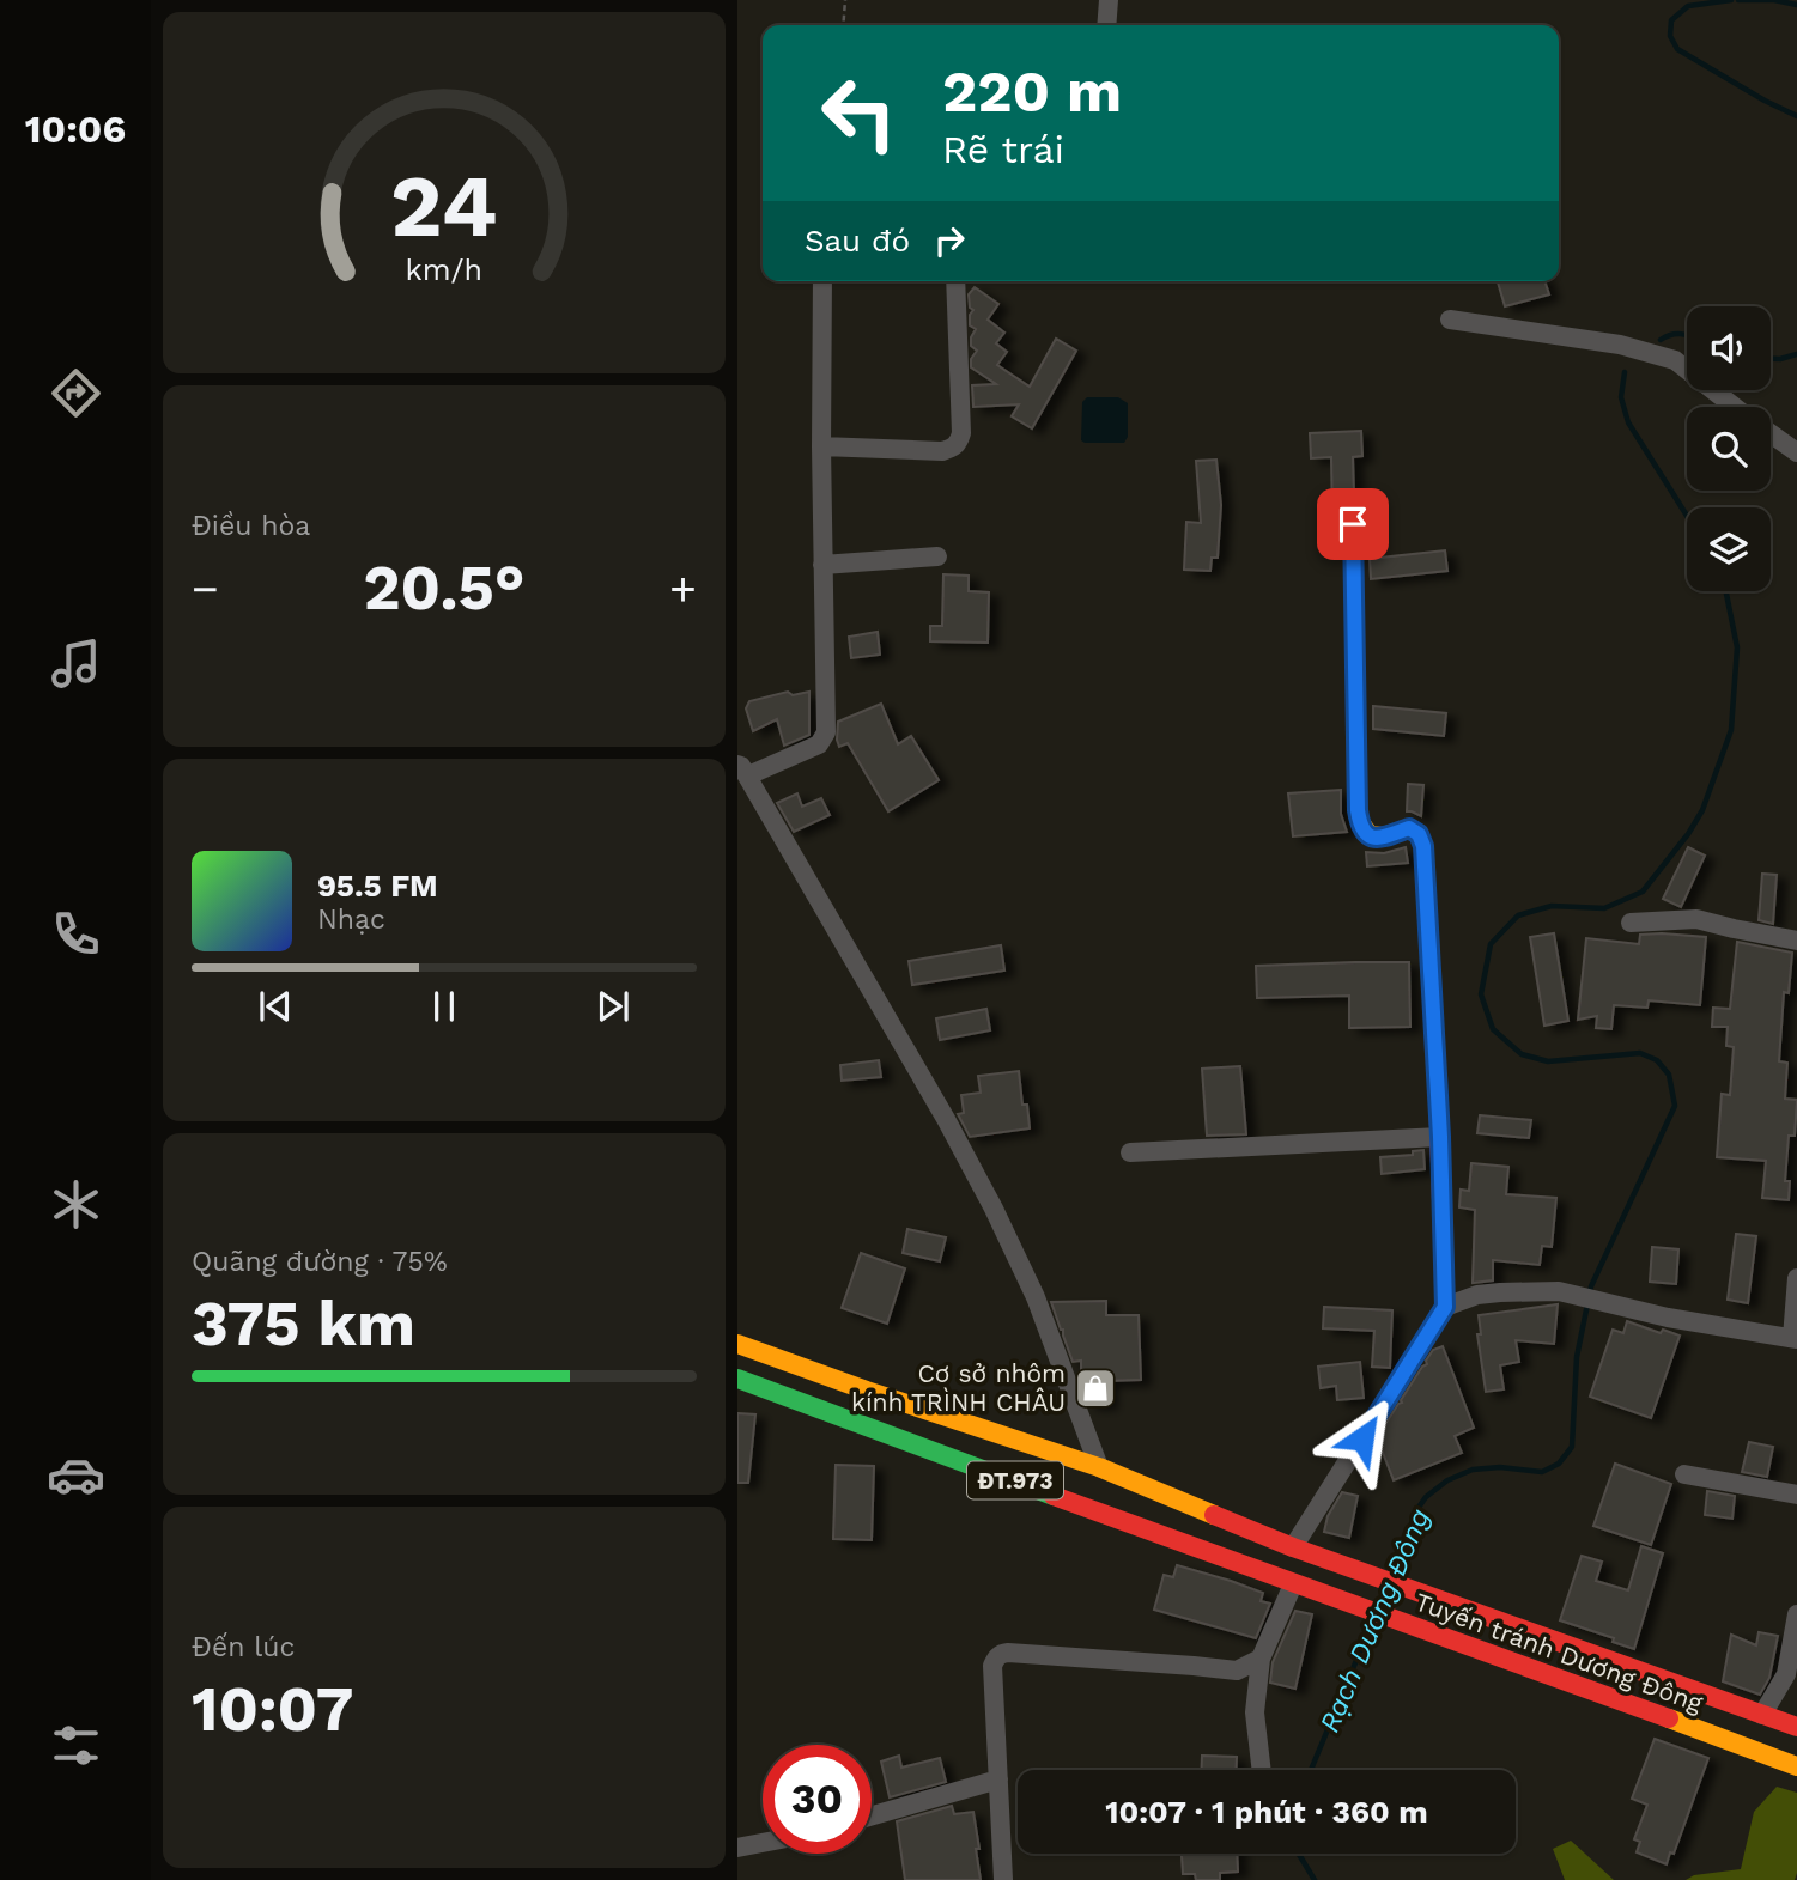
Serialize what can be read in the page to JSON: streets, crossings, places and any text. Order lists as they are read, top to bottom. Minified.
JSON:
{"streets":{"main road":["ĐT.973","Tuyến tránh Dương Đông"]},"water":["Rạch Dương Đông"],"places":{"shop":["Cơ sở nhôm kính TRÌNH CHÂU"]},"page":{"tabs":"10:06","turn":["220 m","Rẽ trái"],"then":"Sau đó","tile":["Điều hòa",["Quãng đường · 75%","375 km"],["Đến lúc","10:07"]],"heat":["−","20.5°","+"],"song":["95.5 FM","Nhạc"],"limit":"30","trip":"10:07 · 1 phút · 360 m","gauge":["24","km/h"]}}
